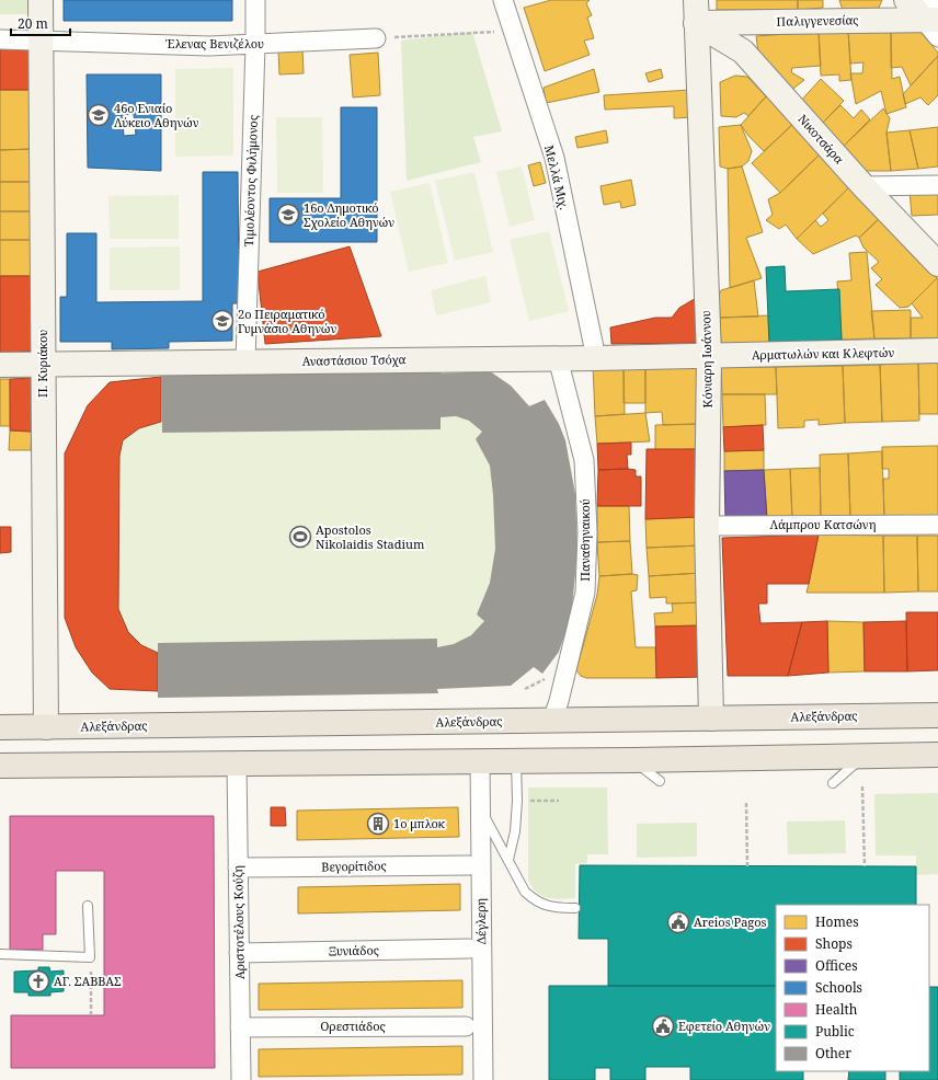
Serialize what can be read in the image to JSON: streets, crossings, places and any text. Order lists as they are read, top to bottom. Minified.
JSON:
{"streets":{"main road":["Αλεξάνδρας"],"street":["Παλιγγενεσίας","Έλενας Βενιζέλου","Νικοτσάρα","Μελλά Μιχ.","Τιμoλέοντος Φιλήμονος","Αρματωλών και Κλεφτών","Κόνιαρη Ιωάννου","Αναστάσιου Τσόχα","Π. Κυριάκου","Λάμπρου Κατσώνη","Παναθηναικού","Βεγορίτιδος","Δέγλερη","Αριστοτέλους Κούζη","Ξυνιάδος","Ορεστιάδος"]},"crossings":[["Παλιγγενεσίας","Νικοτσάρα"],["Παλιγγενεσίας","Κόνιαρη Ιωάννου"],["Έλενας Βενιζέλου","Τιμoλέοντος Φιλήμονος"],["Έλενας Βενιζέλου","Π. Κυριάκου"],["Νικοτσάρα","Κόνιαρη Ιωάννου"],["Μελλά Μιχ.","Αναστάσιου Τσόχα"],["Τιμoλέοντος Φιλήμονος","Αναστάσιου Τσόχα"],["Αρματωλών και Κλεφτών","Κόνιαρη Ιωάννου"],["Αρματωλών και Κλεφτών","Αναστάσιου Τσόχα"],["Κόνιαρη Ιωάννου","Αναστάσιου Τσόχα"],["Κόνιαρη Ιωάννου","Λάμπρου Κατσώνη"],["Κόνιαρη Ιωάννου","Αλεξάνδρας"],["Αναστάσιου Τσόχα","Π. Κυριάκου"],["Αναστάσιου Τσόχα","Παναθηναικού"],["Π. Κυριάκου","Αλεξάνδρας"],["Παναθηναικού","Αλεξάνδρας"],["Βεγορίτιδος","Αριστοτέλους Κούζη"],["Αριστοτέλους Κούζη","Ξυνιάδος"],["Αριστοτέλους Κούζη","Ορεστιάδος"]],"places":{"school or university":["46ο Ενιαίο Λύκειο Αθηνών","16ο Δημοτικό Σχολείο Αθηνών","2ο Πειραματικό Γυμνάσιο Αθηνών"],"sports":["Apostolos Nikolaidis Stadium"],"building":["1ο μπλοκ"],"public building":["Areios Pagos","Εφετείο Αθηνών"],"church":["ΑΓ. ΣΑΒΒΑΣ"]},"legend":["Homes","Shops","Offices","Schools","Health","Public","Other"],"scale_bar":"20 m"}
